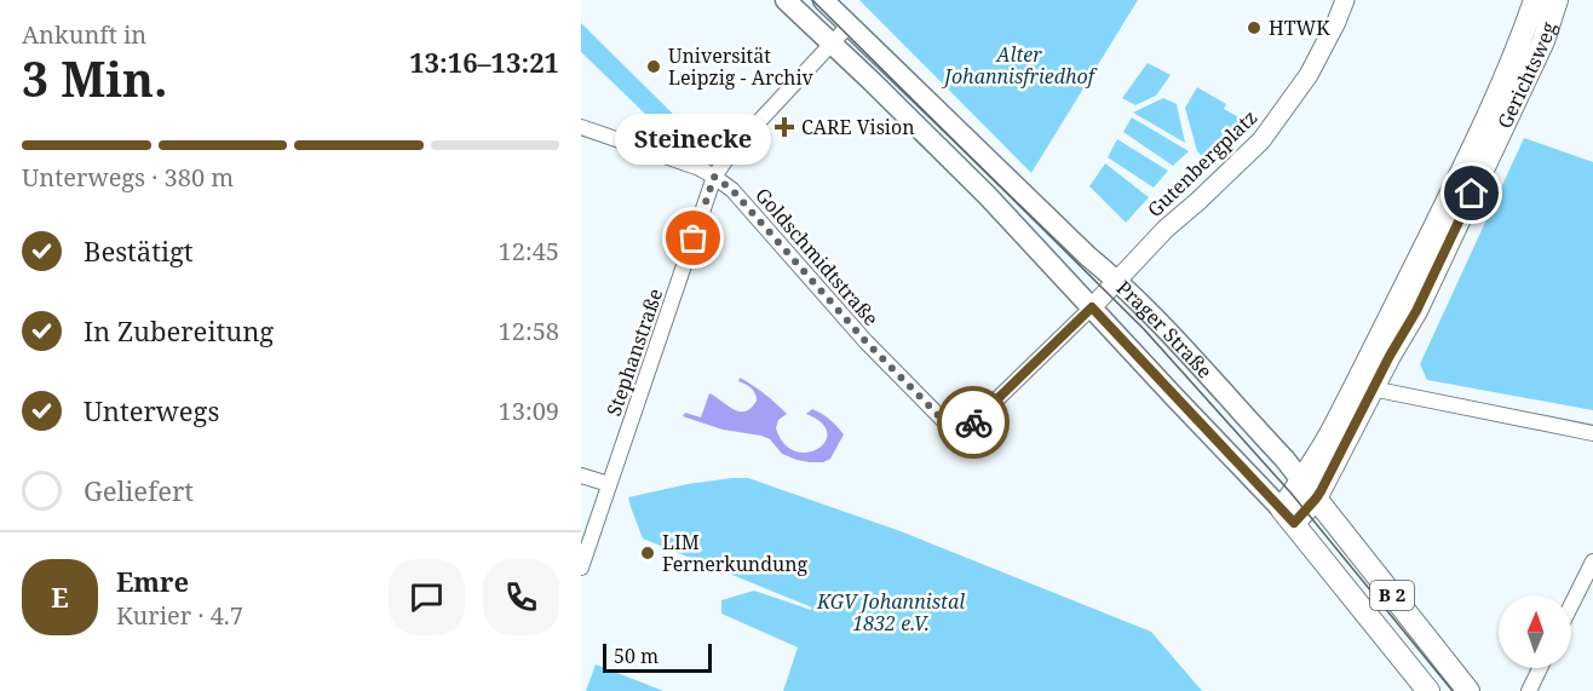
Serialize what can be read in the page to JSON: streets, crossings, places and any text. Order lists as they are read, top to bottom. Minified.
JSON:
{"streets":{"main road":["Gerichtsweg","Prager Straße","B 2"],"street":["Gutenbergplatz","Goldschmidtstraße","Stephanstraße"]},"crossings":[["Gerichtsweg","Prager Straße"],["Gutenbergplatz","Goldschmidtstraße"],["Gutenbergplatz","Prager Straße"],["Goldschmidtstraße","Prager Straße"],["Goldschmidtstraße","Stephanstraße"],["Prager Straße","Stephanstraße"]],"parks":["Alter Johannisfriedhof","KGV Johannistal 1832 e.V."],"places":{"other":["HTWK","Universität Leipzig - Archiv","Steinecke","LIM Fernerkundung"],"health":["CARE Vision"]},"scale_bar":"50 m","north":"top","page":{"heading":["3 Min.","Ankunft in","13:16–13:21"],"panel":["Emre","Kurier · 4.7"],"bubble":"Steinecke","bar":"Unterwegs · 380 m","list":[["Bestätigt","12:45"],["In Zubereitung","12:58"],["Unterwegs","13:09"],"Geliefert"],"round":"E","scale":"50 m"}}
